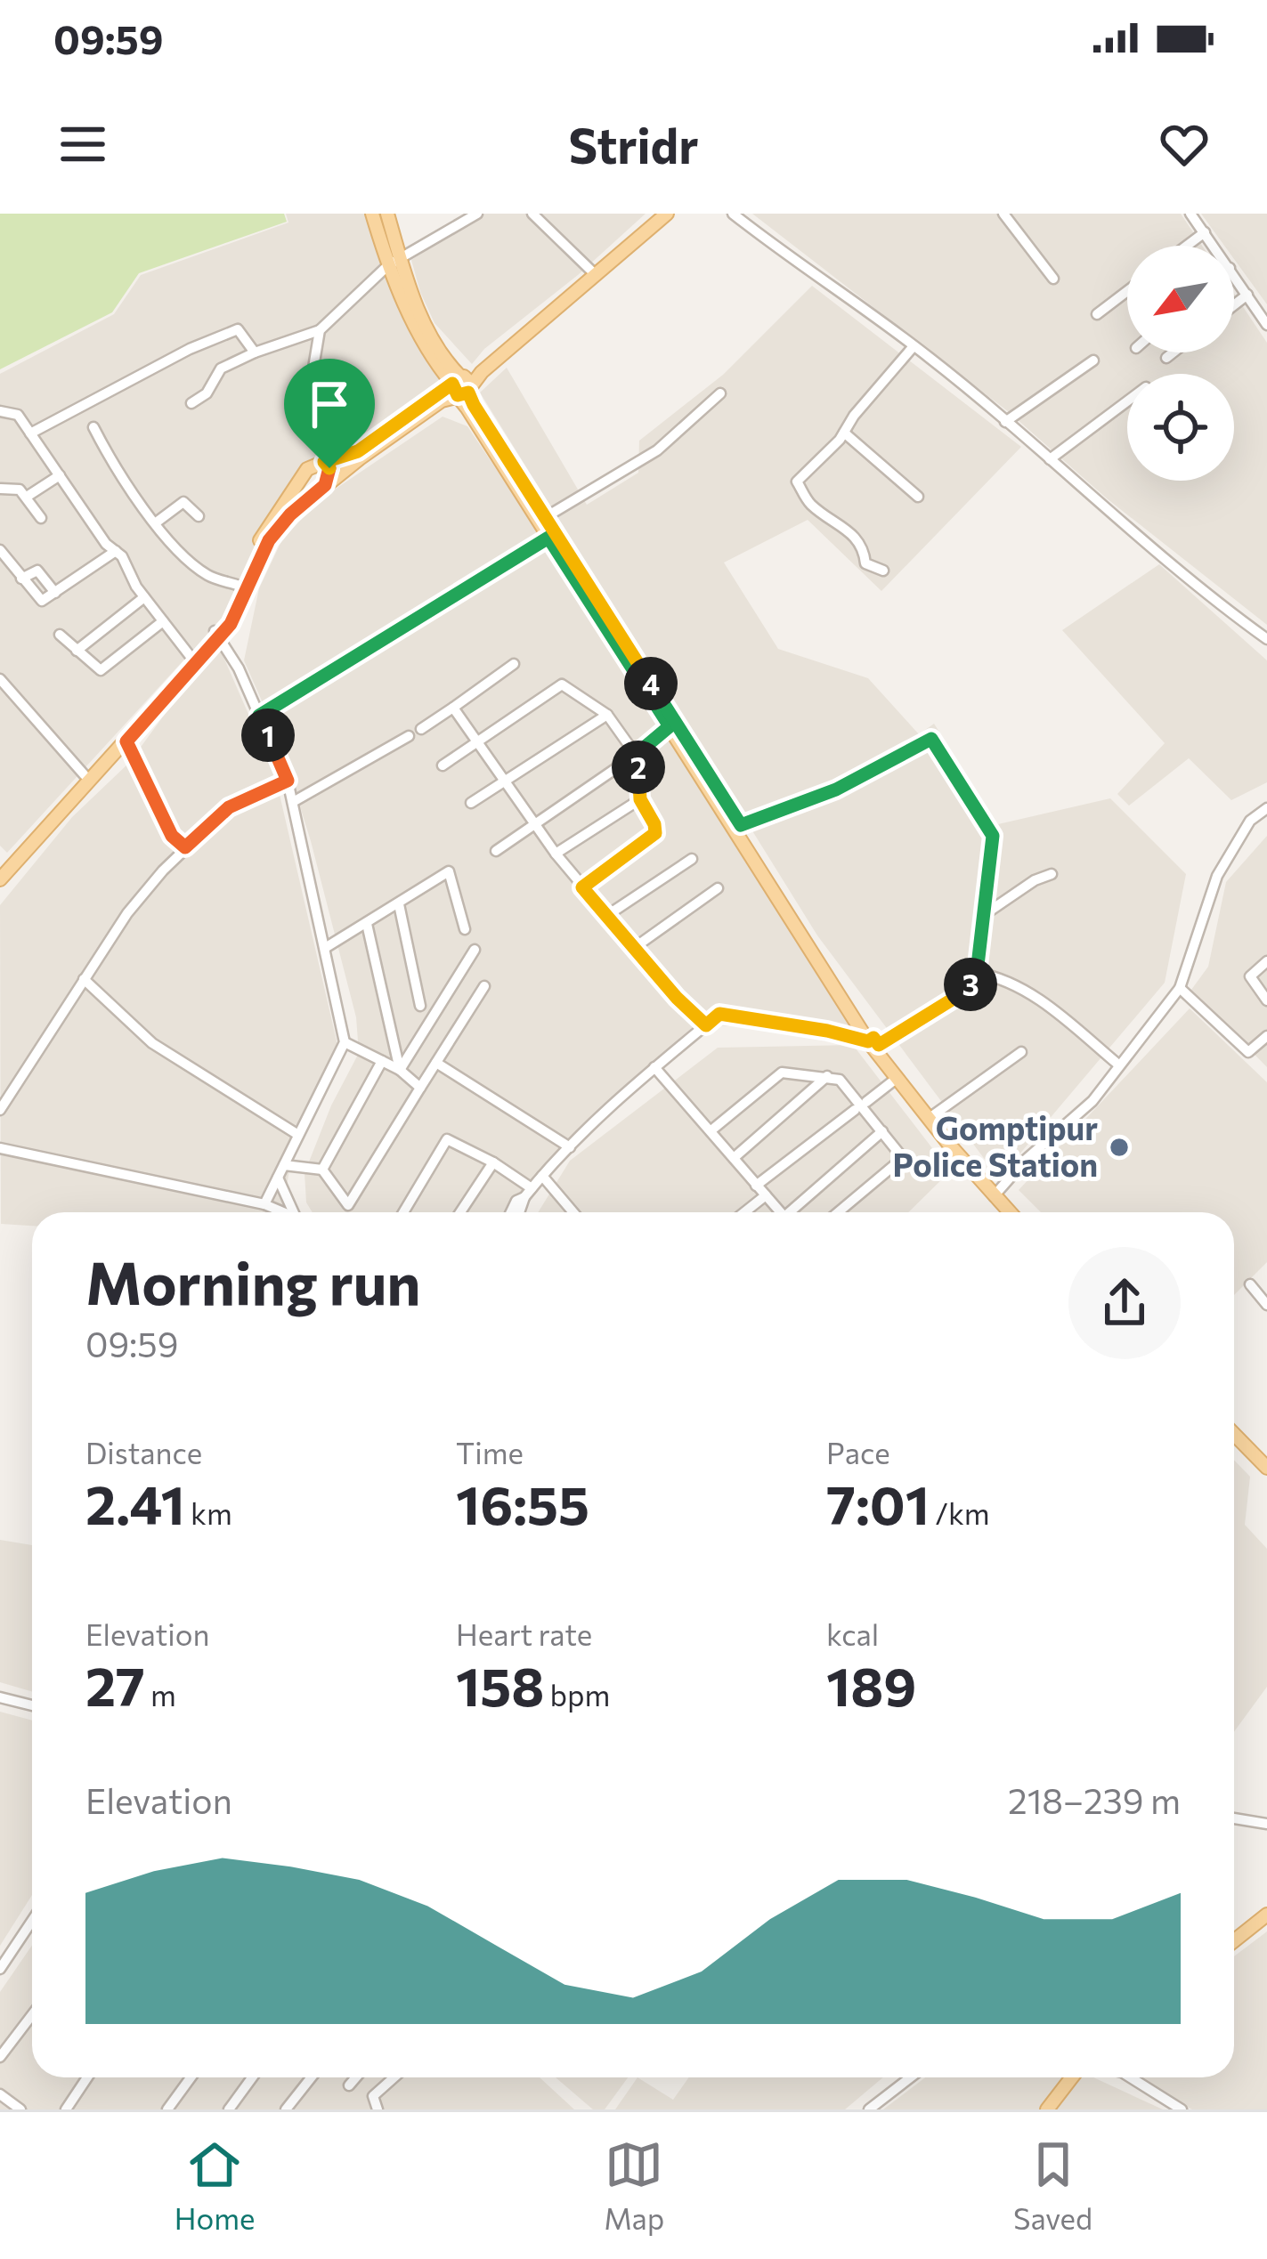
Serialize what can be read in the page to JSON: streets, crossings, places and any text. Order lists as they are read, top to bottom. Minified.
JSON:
{"places":["Gomptipur Police Station"],"north":"bottom left","page":{"status":"09:59","header":"Stridr","pins":["4","1","2","3"],"heading":["Morning run","09:59"],"stats":[["Distance","2.41 km"],["Time","16:55"],["Pace","7:01 /km"],["Elevation","27 m"],["Heart rate","158 bpm"],["kcal","189"]],"chart":["Elevation","218–239 m"],"tabs":["Home","Map","Saved"]}}
